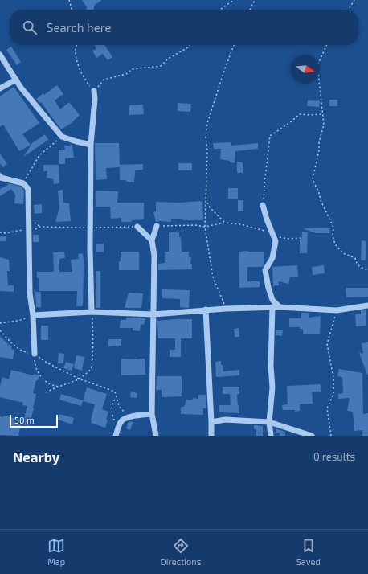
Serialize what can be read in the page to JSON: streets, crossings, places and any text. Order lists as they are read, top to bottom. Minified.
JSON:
{"scale_bar":"50 m","north":"right","page":{"search":"Search here","scale":"50 m","heading":["Nearby","0 results"],"nav":["Map","Directions","Saved"]}}
